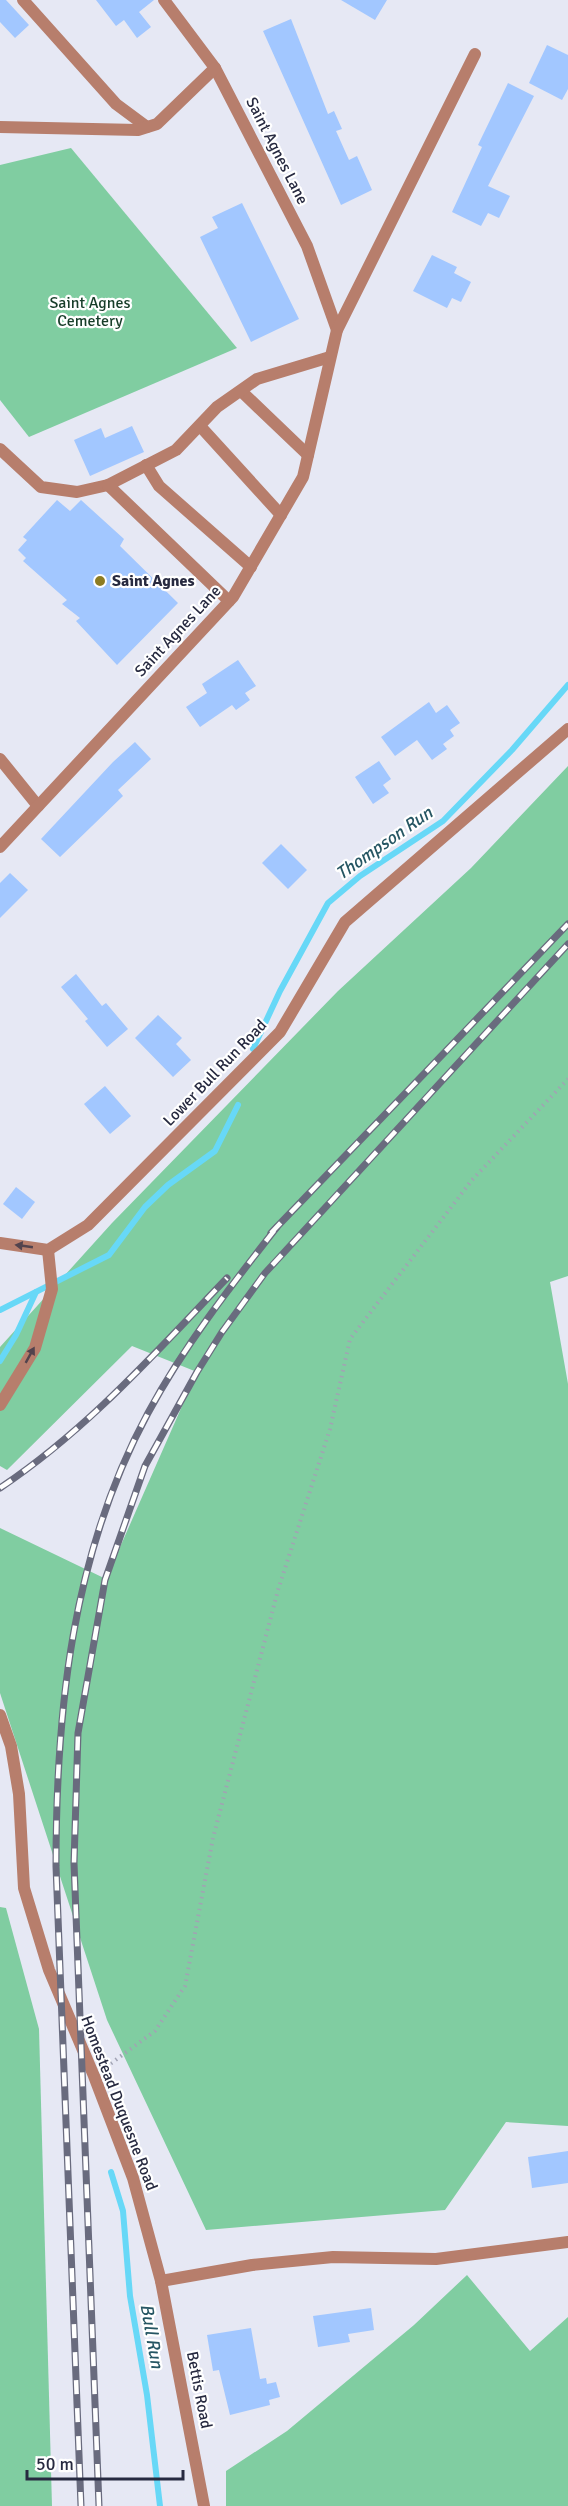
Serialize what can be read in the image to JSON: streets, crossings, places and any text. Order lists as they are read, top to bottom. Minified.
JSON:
{"streets":{"street":["Saint Agnes Lane","Lower Bull Run Road","Homestead Duquesne Road","Bettis Road"]},"crossings":[["Homestead Duquesne Road","Bettis Road"]],"water":["Thompson Run","Bull Run"],"parks":["Saint Agnes Cemetery"],"places":["Saint Agnes"],"scale_bar":"50 m"}
